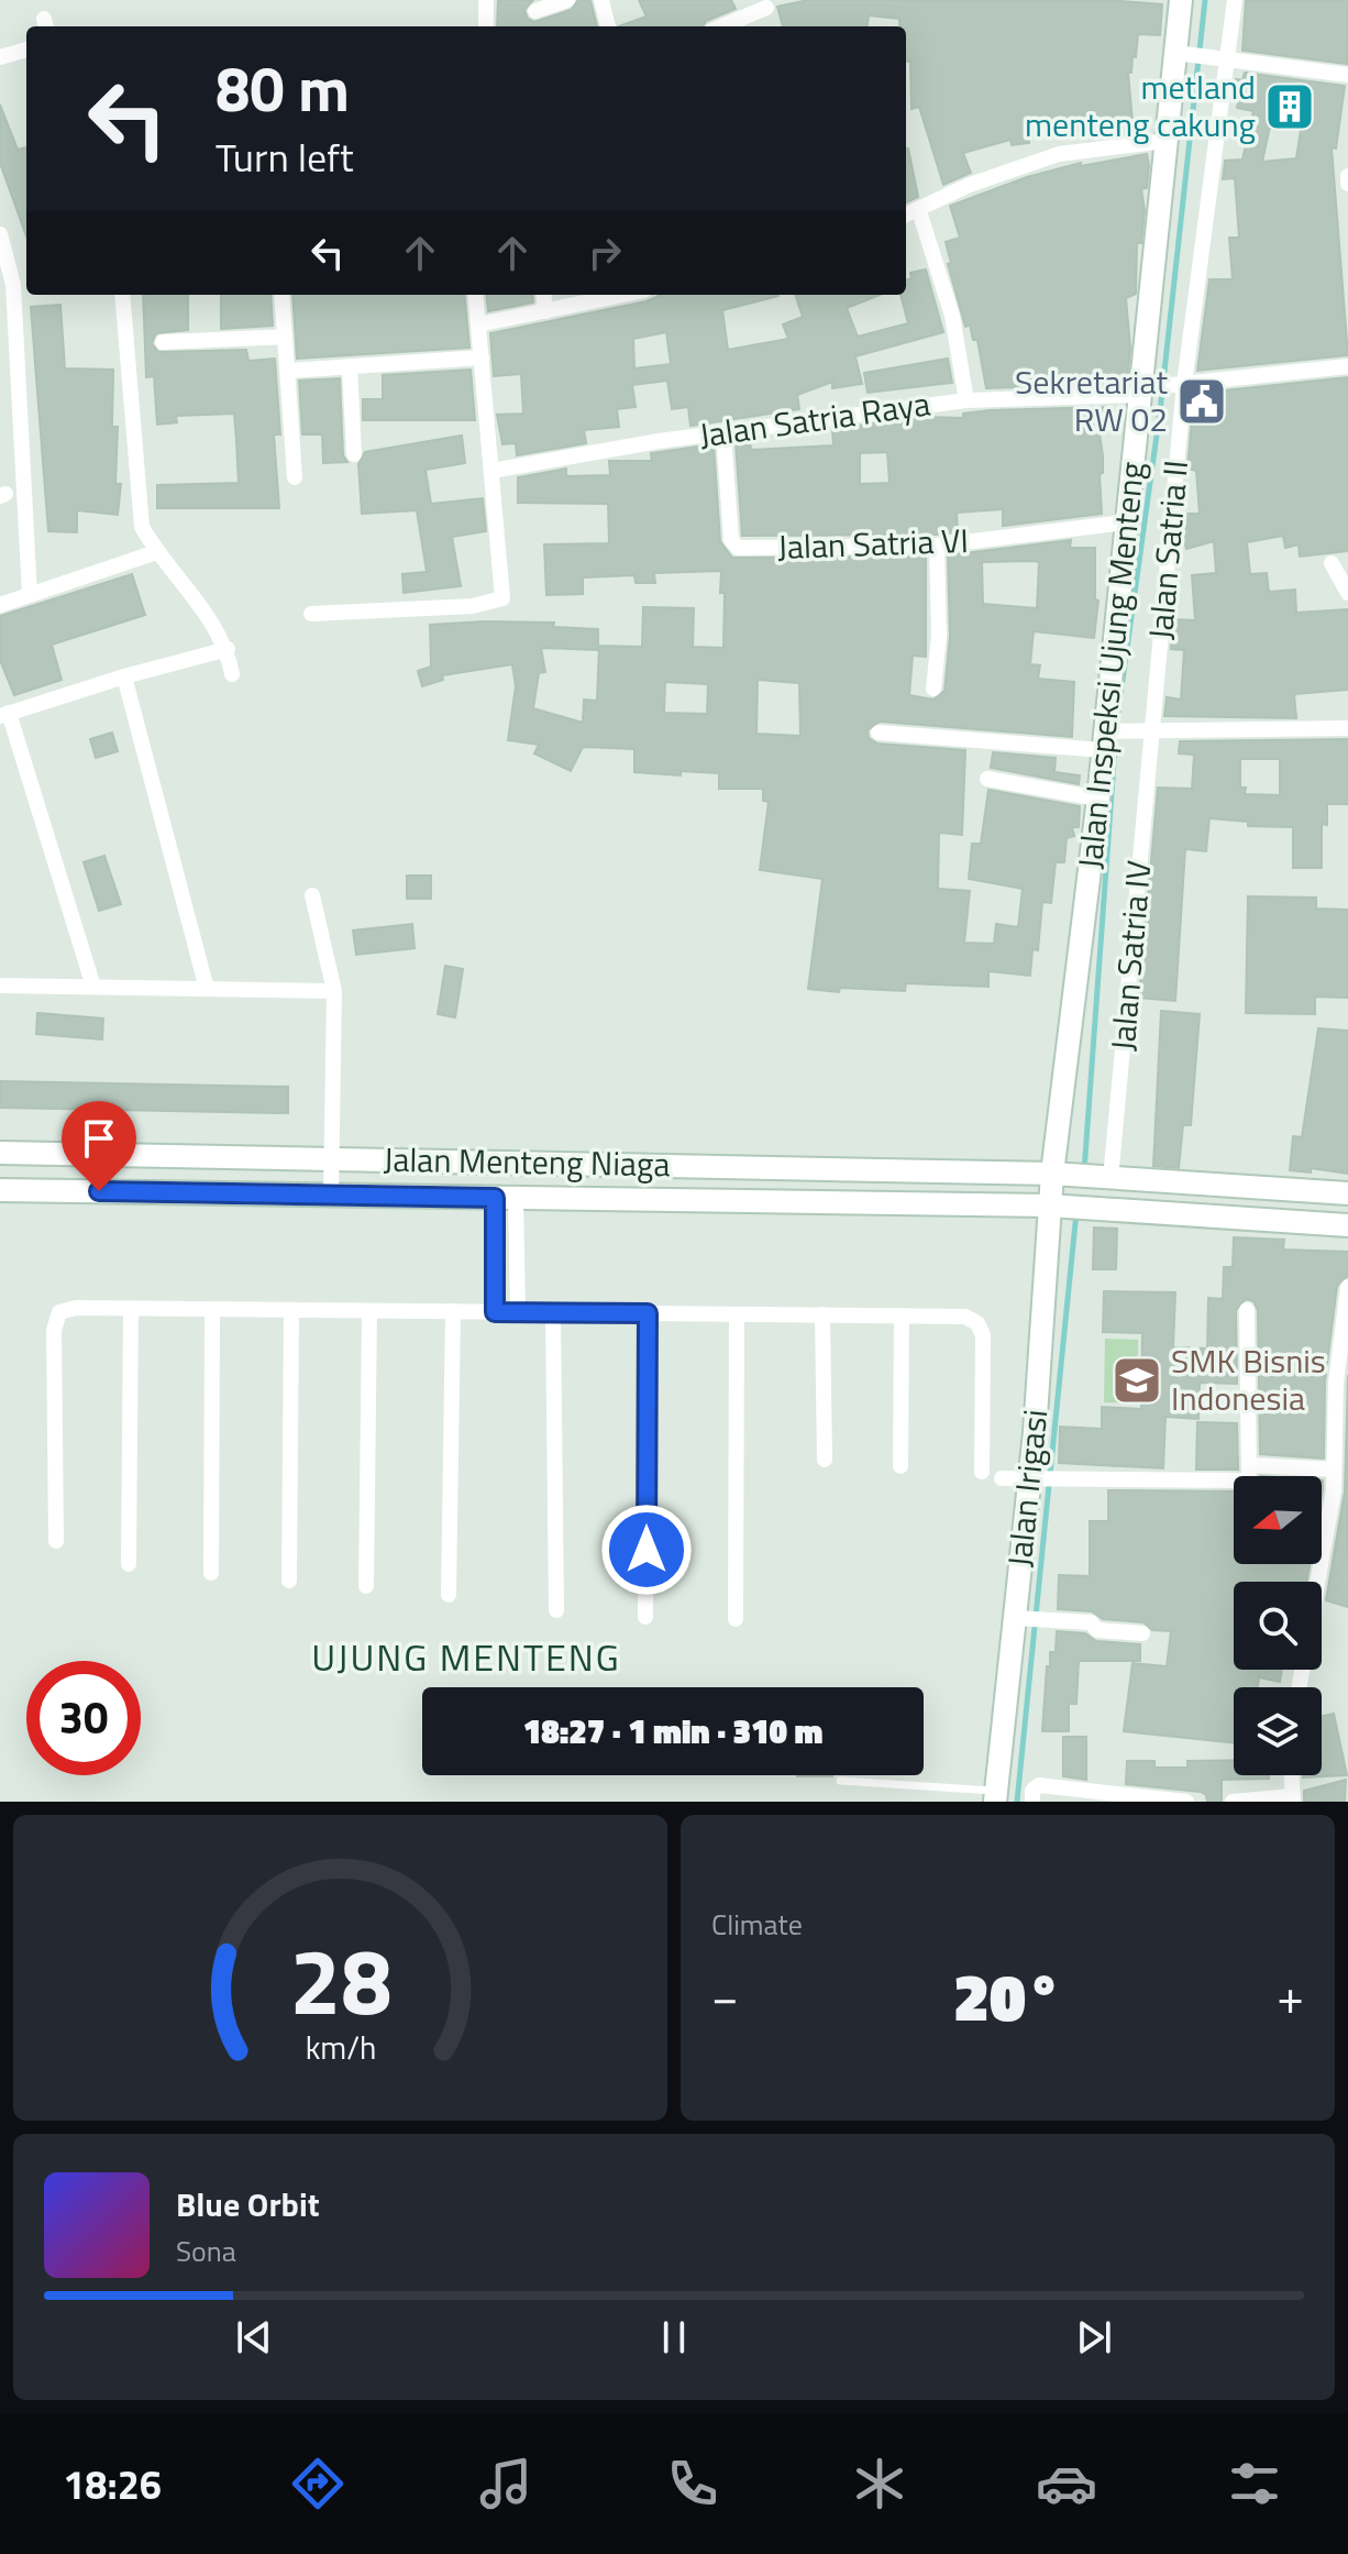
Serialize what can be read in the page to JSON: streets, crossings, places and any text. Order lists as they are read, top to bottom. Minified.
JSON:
{"streets":{"street":["Jalan Satria Raya","Jalan Satria VI","Jalan Satria II","Jalan Inspeksi Ujung Menteng","Jalan Satria IV","Jalan Menteng Niaga","Jalan Irigasi"]},"crossings":[["Jalan Satria Raya","Jalan Satria VI"],["Jalan Satria Raya","Jalan Satria II"],["Jalan Satria Raya","Jalan Inspeksi Ujung Menteng"],["Jalan Satria VI","Jalan Inspeksi Ujung Menteng"],["Jalan Satria II","Jalan Satria IV"],["Jalan Inspeksi Ujung Menteng","Jalan Menteng Niaga"],["Jalan Inspeksi Ujung Menteng","Jalan Irigasi"],["Jalan Satria IV","Jalan Menteng Niaga"],["Jalan Menteng Niaga","Jalan Irigasi"]],"districts":["UJUNG MENTENG"],"places":{"building":["metland menteng cakung"],"public building":["Sekretariat RW 02"],"school or university":["SMK Bisnis Indonesia"]},"north":"left","page":{"turn":["80 m","Turn left"],"limit":"30","trip":"18:27 · 1 min · 310 m","tile":"Climate","heat":["−","20°","+"],"song":["Blue Orbit","Sona"],"tabs":"18:26","gauge":["28","km/h"]}}
